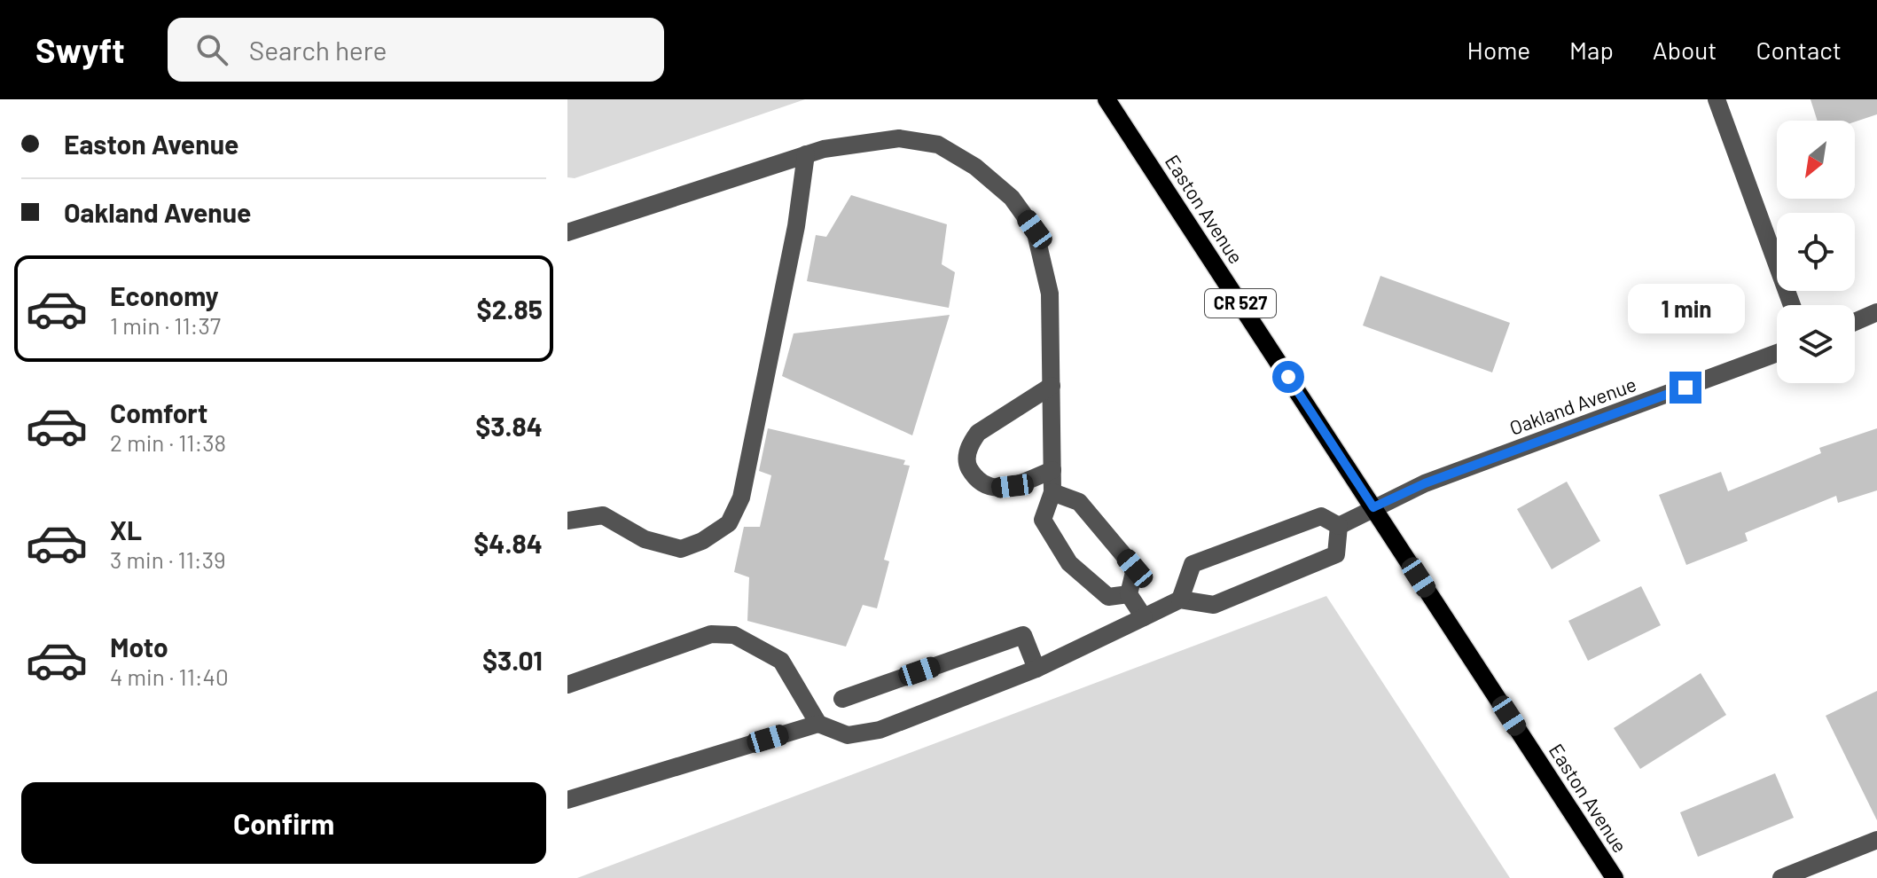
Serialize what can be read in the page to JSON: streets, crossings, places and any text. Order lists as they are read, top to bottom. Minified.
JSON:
{"streets":{"main road":["Easton Avenue","CR 527"],"street":["Oakland Avenue"]},"crossings":[["Easton Avenue","Oakland Avenue"]],"north":"bottom left","page":{"header":"Swyft","search":"Search here","nav":["Home","Map","About","Contact"],"banner":["Easton Avenue","Oakland Avenue"],"list":[{"name":"Economy","note":"1 min · 11:37","value":"$2.85"},{"name":"Comfort","note":"2 min · 11:38","value":"$3.84"},{"name":"XL","note":"3 min · 11:39","value":"$4.84"},{"name":"Moto","note":"4 min · 11:40","value":"$3.01"}],"bubble":"1 min","buttons":"Confirm"}}
